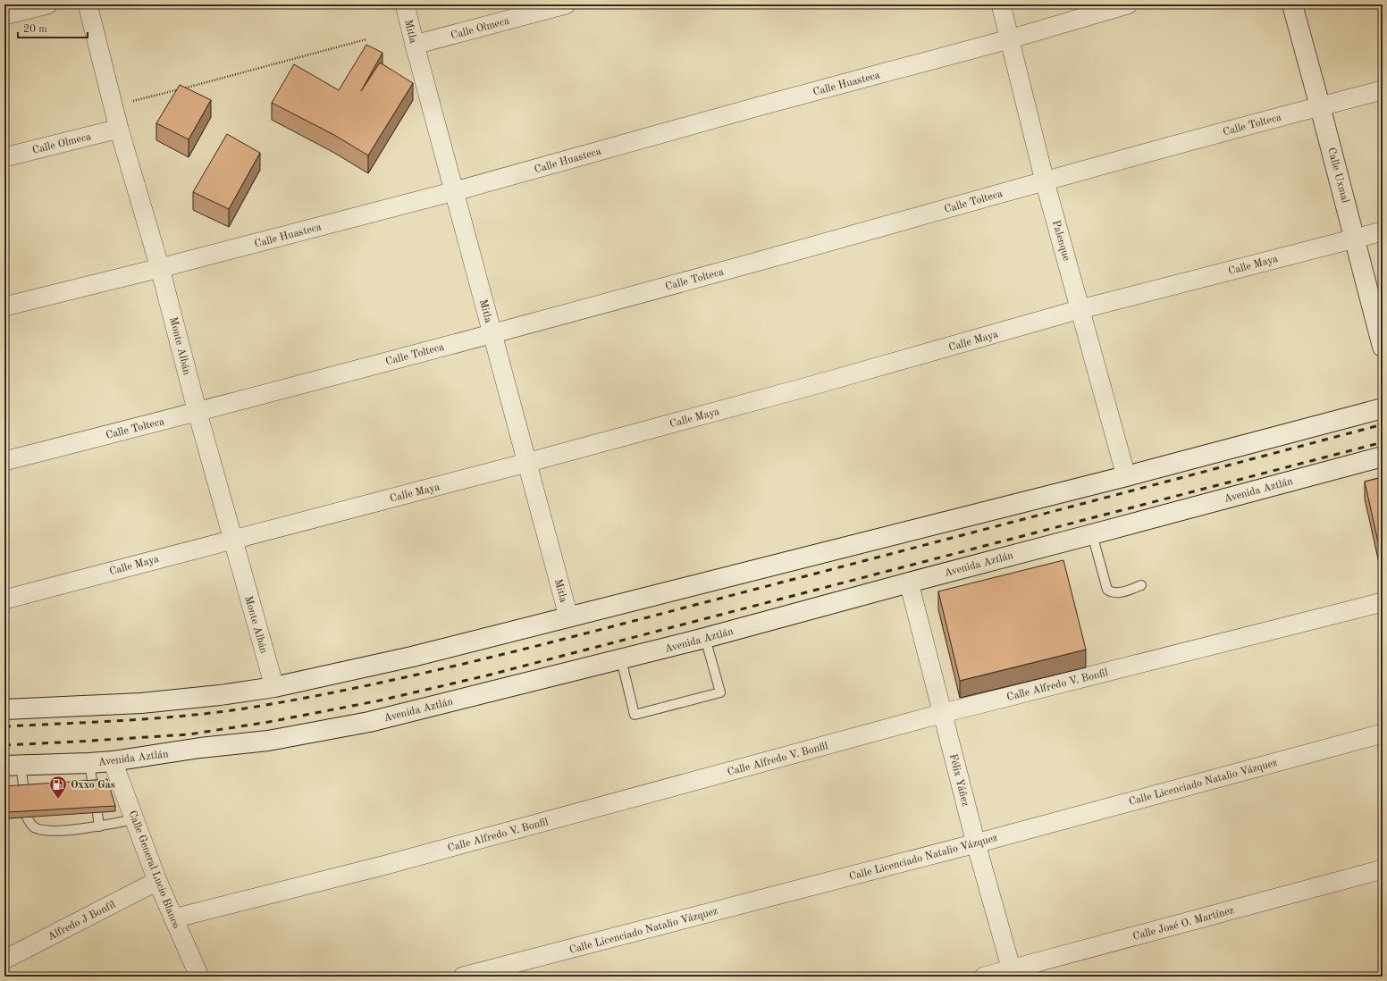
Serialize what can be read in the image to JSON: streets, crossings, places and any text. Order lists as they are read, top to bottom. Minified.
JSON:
{"streets":{"main road":["Calle Uxmal","Avenida Aztlán"],"street":["Calle Olmeca","Mitla","Calle Huasteca","Calle Tolteca","Palenque","Calle Maya","Monte Albán","Calle Alfredo V. Bonfil","Félix Yáñez","Calle Licenciado Natalio Vázquez","Calle General Lucio Blanco","Alfredo J Bonfíl","Calle José O. Martínez"]},"crossings":[["Calle Olmeca","Mitla"],["Calle Olmeca","Monte Albán"],["Mitla","Calle Huasteca"],["Mitla","Calle Tolteca"],["Mitla","Calle Maya"],["Calle Huasteca","Palenque"],["Calle Huasteca","Monte Albán"],["Calle Tolteca","Calle Uxmal"],["Calle Tolteca","Palenque"],["Calle Tolteca","Monte Albán"],["Calle Uxmal","Calle Maya"],["Palenque","Calle Maya"],["Calle Maya","Monte Albán"],["Avenida Aztlán","Félix Yáñez"],["Avenida Aztlán","Calle General Lucio Blanco"],["Calle Alfredo V. Bonfil","Félix Yáñez"],["Calle Alfredo V. Bonfil","Calle General Lucio Blanco"],["Félix Yáñez","Calle Licenciado Natalio Vázquez"],["Félix Yáñez","Calle José O. Martínez"],["Calle General Lucio Blanco","Alfredo J Bonfíl"]],"places":{"fuel station":["Oxxo Gas"]},"scale_bar":"20 m"}
